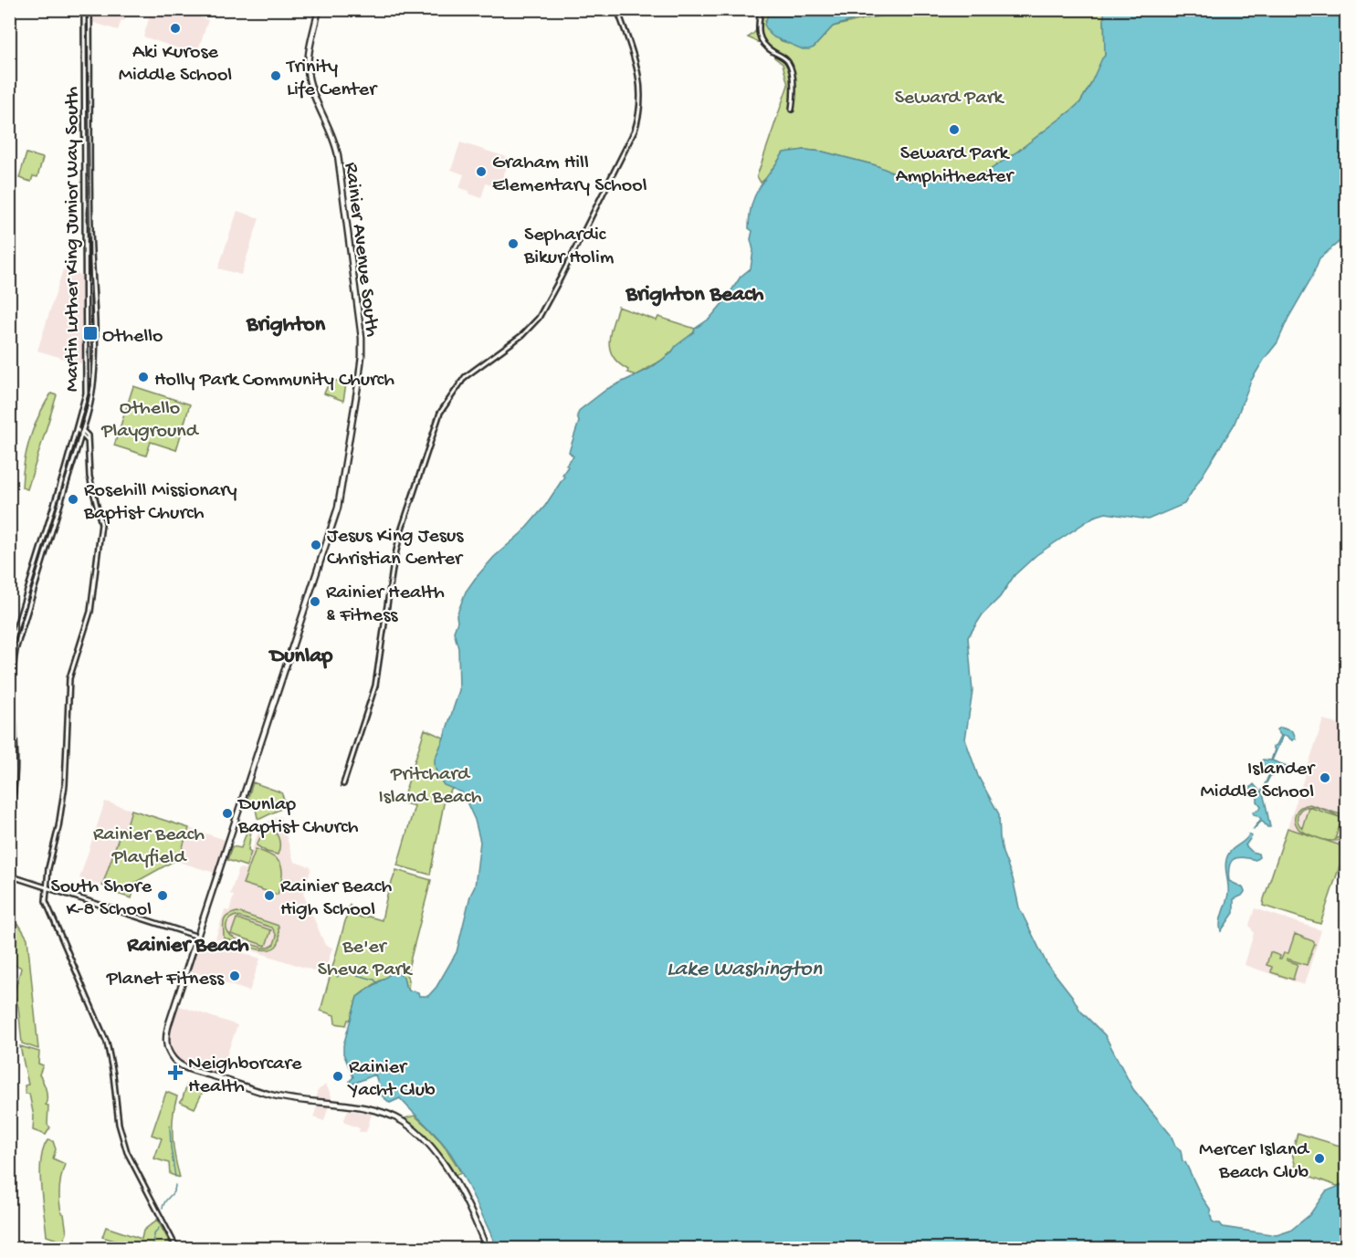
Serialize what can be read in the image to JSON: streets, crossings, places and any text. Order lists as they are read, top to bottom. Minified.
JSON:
{"streets":{"main road":["Martin Luther King Junior Way South","Rainier Avenue South"]},"districts":["Brighton Beach","Brighton","Dunlap","Rainier Beach"],"water":["Lake Washington"],"parks":["Seward Park","Othello Playground","Pritchard Island Beach","Rainier Beach Playfield","Be'er Sheva Park"],"places":{"other":["Aki Kurose Middle School","Trinity Life Center","Seward Park Amphitheater","Graham Hill Elementary School","Sephardic Bikur Holim","Holly Park Community Church","Rosehill Missionary Baptist Church","Jesus King Jesus Christian Center","Rainier Health & Fitness","Islander Middle School","Dunlap Baptist Church","South Shore K-8 School","Rainier Beach High School","Planet Fitness","Rainier Yacht Club","Mercer Island Beach Club"],"transit":["Othello"],"health":["Neighborcare Health"]}}
